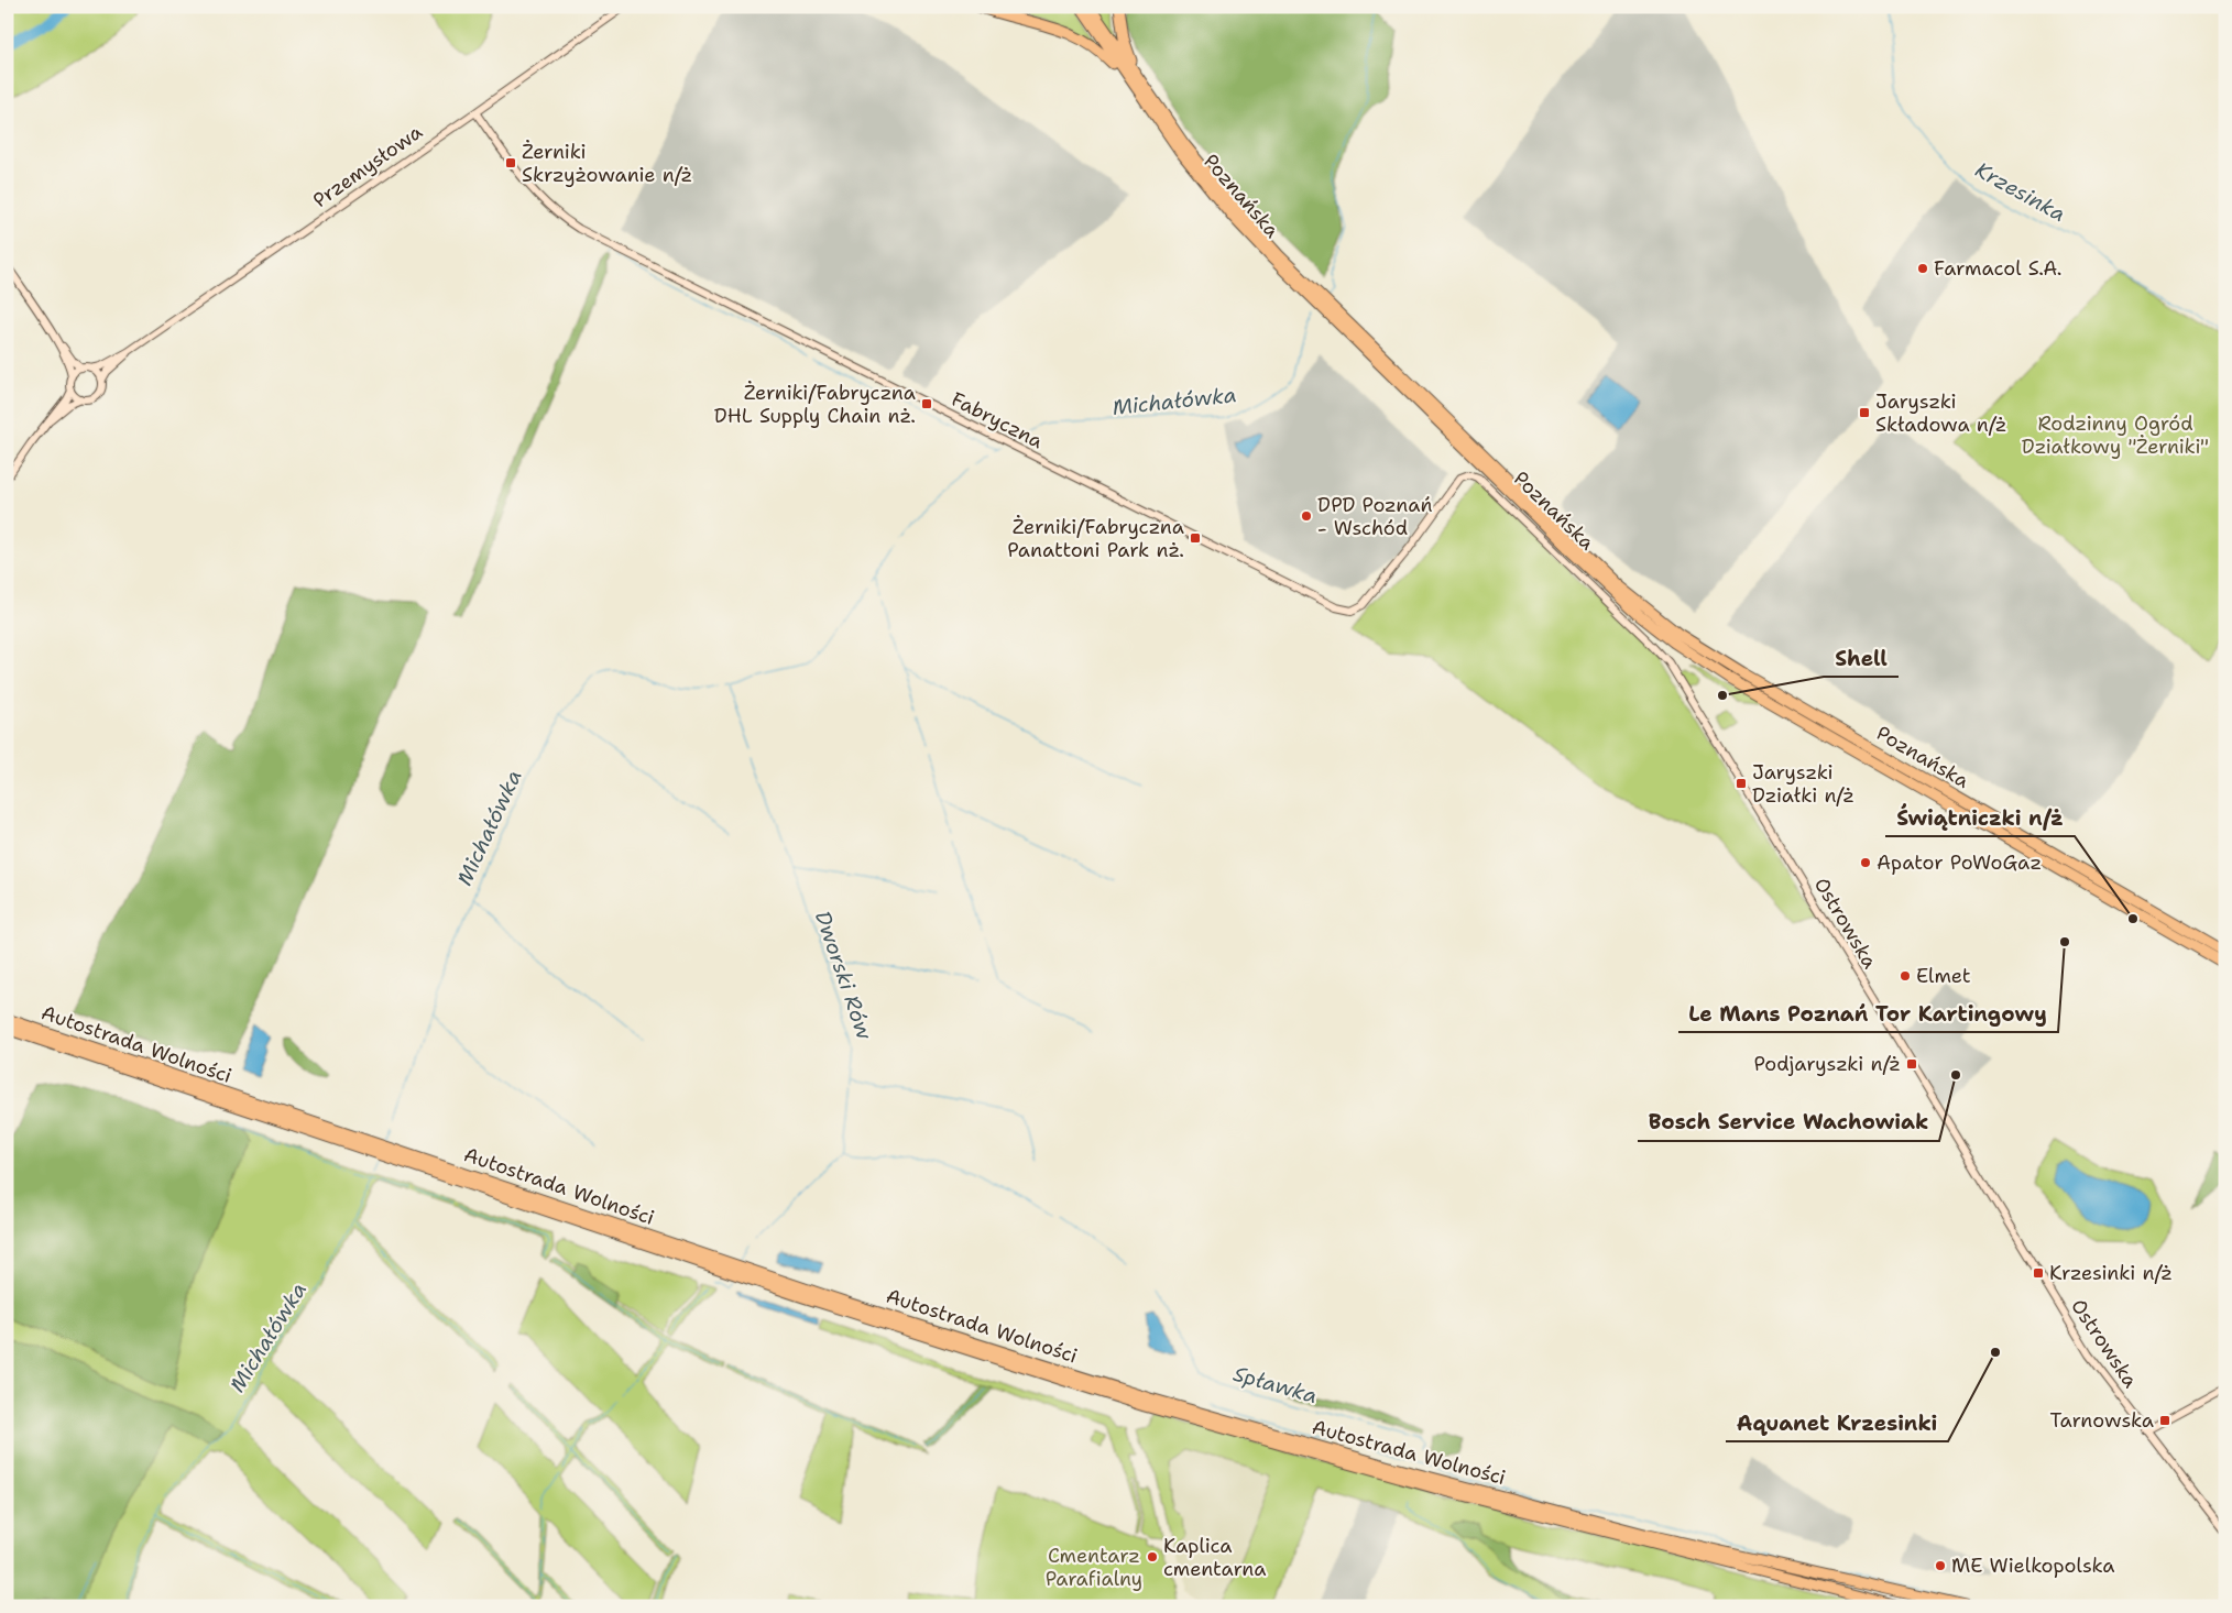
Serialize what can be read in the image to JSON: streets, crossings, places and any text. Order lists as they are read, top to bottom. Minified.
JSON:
{"streets":{"highway":["Poznańska","Autostrada Wolności"],"street":["Przemysłowa","Fabryczna","Ostrowska"]},"crossings":[["Przemysłowa","Fabryczna"],["Fabryczna","Ostrowska"]],"water":["Krzesinka","Michałówka","Dworski Rów","Spławka"],"parks":["Rodzinny Ogród Działkowy \"Żerniki\"","Cmentarz Parafialny"],"places":{"transit":["Żerniki Skrzyżowanie n/ż","Żerniki/Fabryczna DHL Supply Chain nż.","Jaryszki Składowa n/ż","Żerniki/Fabryczna Panattoni Park nż.","Jaryszki Działki n/ż","Podjaryszki n/ż","Krzesinki n/ż","Tarnowska"],"other":["Farmacol S.A.","DPD Poznań - Wschód","Shell","Apator PoWoGaz","Świątniczki n/ż","Le Mans Poznań Tor Kartingowy","Elmet","Bosch Service Wachowiak","Aquanet Krzesinki","Kaplica cmentarna","ME Wielkopolska"]}}
